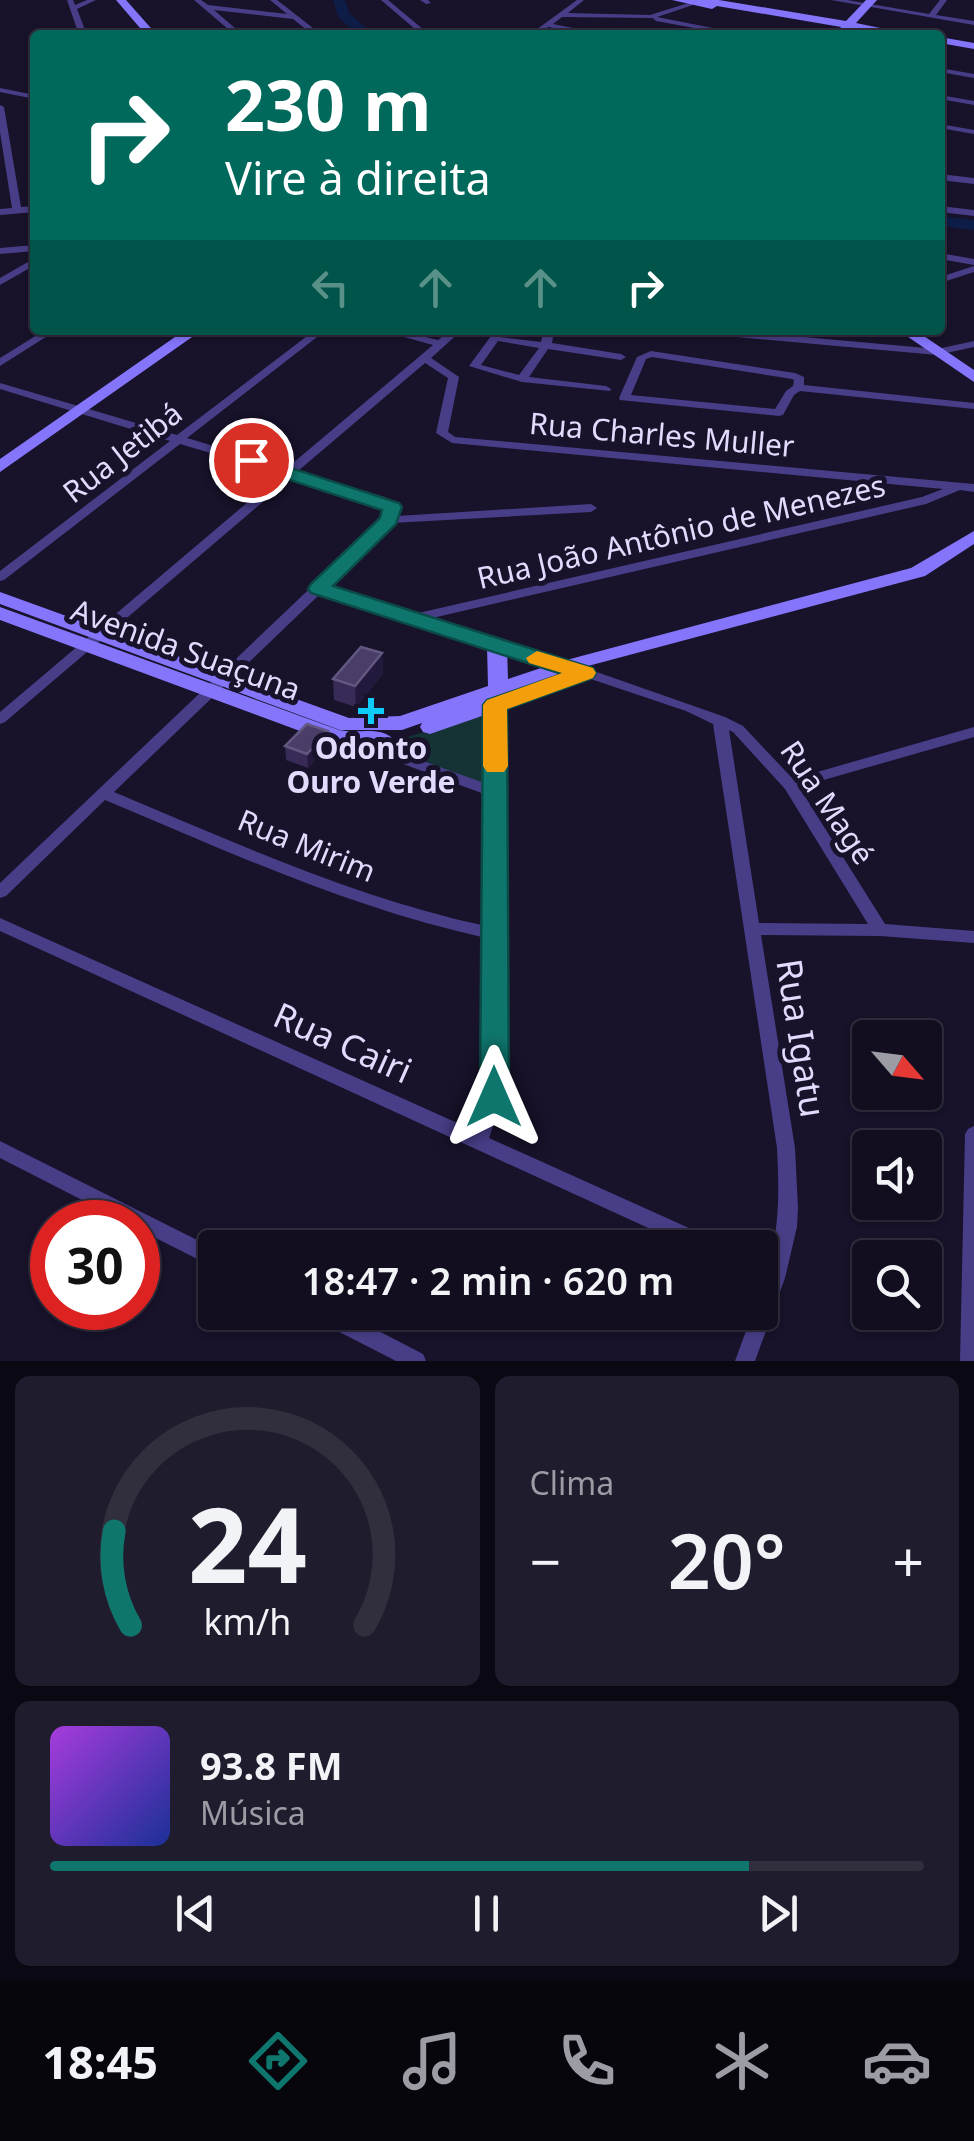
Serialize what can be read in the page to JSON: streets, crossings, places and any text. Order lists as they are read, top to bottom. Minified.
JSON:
{"streets":{"street":["Rua Charles Muller","Rua Jetibá","Rua João Antônio de Menezes","Avenida Suaçuna","Rua Magé","Rua Mirim","Rua Igatu","Rua Cairi"]},"crossings":[["Rua Charles Muller","Rua João Antônio de Menezes"],["Rua João Antônio de Menezes","Rua Magé"],["Rua Magé","Rua Igatu"]],"places":{"health":["Odonto Ouro Verde"]},"north":"bottom right","page":{"turn":["230 m","Vire à direita"],"limit":"30","trip":"18:47 · 2 min · 620 m","tile":"Clima","heat":["−","20°","+"],"song":["93.8 FM","Música"],"tabs":"18:45","gauge":["24","km/h"]}}
